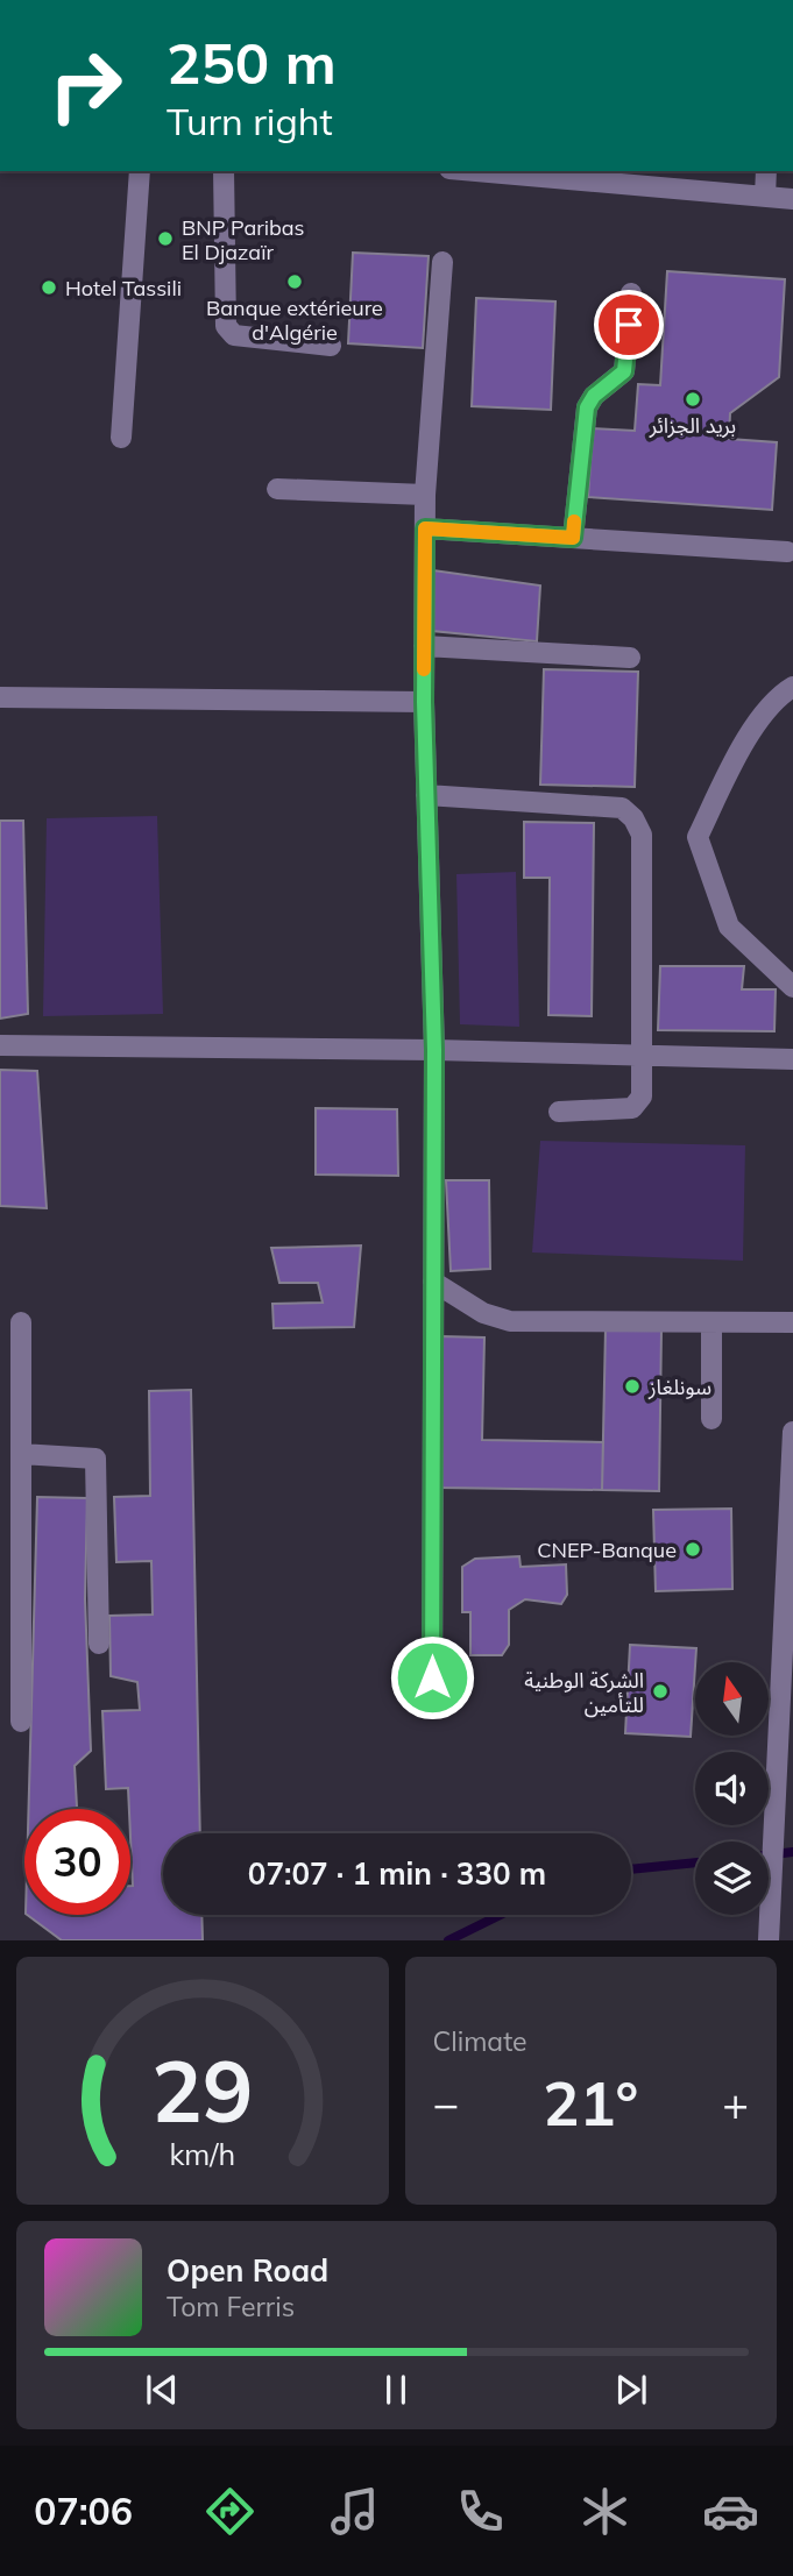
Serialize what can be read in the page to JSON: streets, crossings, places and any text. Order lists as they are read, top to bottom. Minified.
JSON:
{"places":["BNP Paribas El Djazaïr","Banque extérieure d'Algérie","Hotel Tassili","بريد الجزائر","سونلغاز","CNEP-Banque","الشركة الوطنية للتأمين"],"north":"top","page":{"turn":["250 m","Turn right"],"limit":"30","trip":"07:07 · 1 min · 330 m","tile":"Climate","heat":["−","21°","+"],"song":["Open Road","Tom Ferris"],"tabs":"07:06","gauge":["29","km/h"]}}
